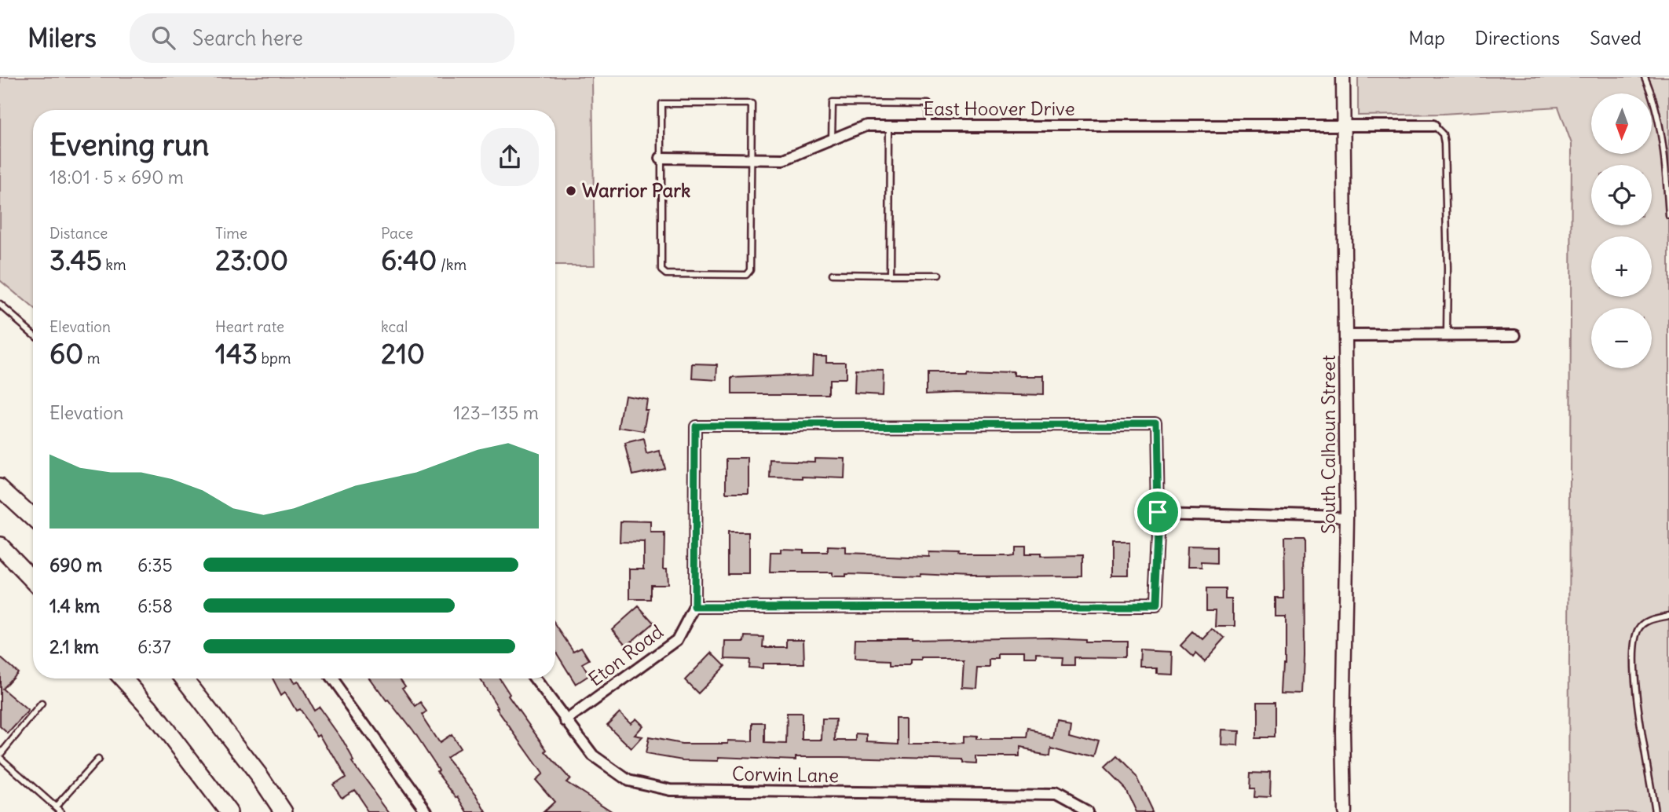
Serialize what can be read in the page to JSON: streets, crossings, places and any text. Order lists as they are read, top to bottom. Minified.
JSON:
{"streets":{"street":["East Hoover Drive","South Calhoun Street","Eton Road","Corwin Lane"]},"crossings":[["East Hoover Drive","South Calhoun Street"],["Eton Road","Corwin Lane"]],"places":["Warrior Park"],"north":"bottom","page":{"header":"Milers","search":"Search here","nav":["Map","Directions","Saved"],"map_buttons":["+","−"],"heading":["Evening run","18:01 · 5 × 690 m"],"stats":[["Distance","3.45 km"],["Time","23:00"],["Pace","6:40 /km"],["Elevation","60 m"],["Heart rate","143 bpm"],["kcal","210"]],"chart":["Elevation","123–135 m"],"list":[{"name":"690 m","note":"6:35"},{"name":"1.4 km","note":"6:58"},{"name":"2.1 km","note":"6:37"}]}}
